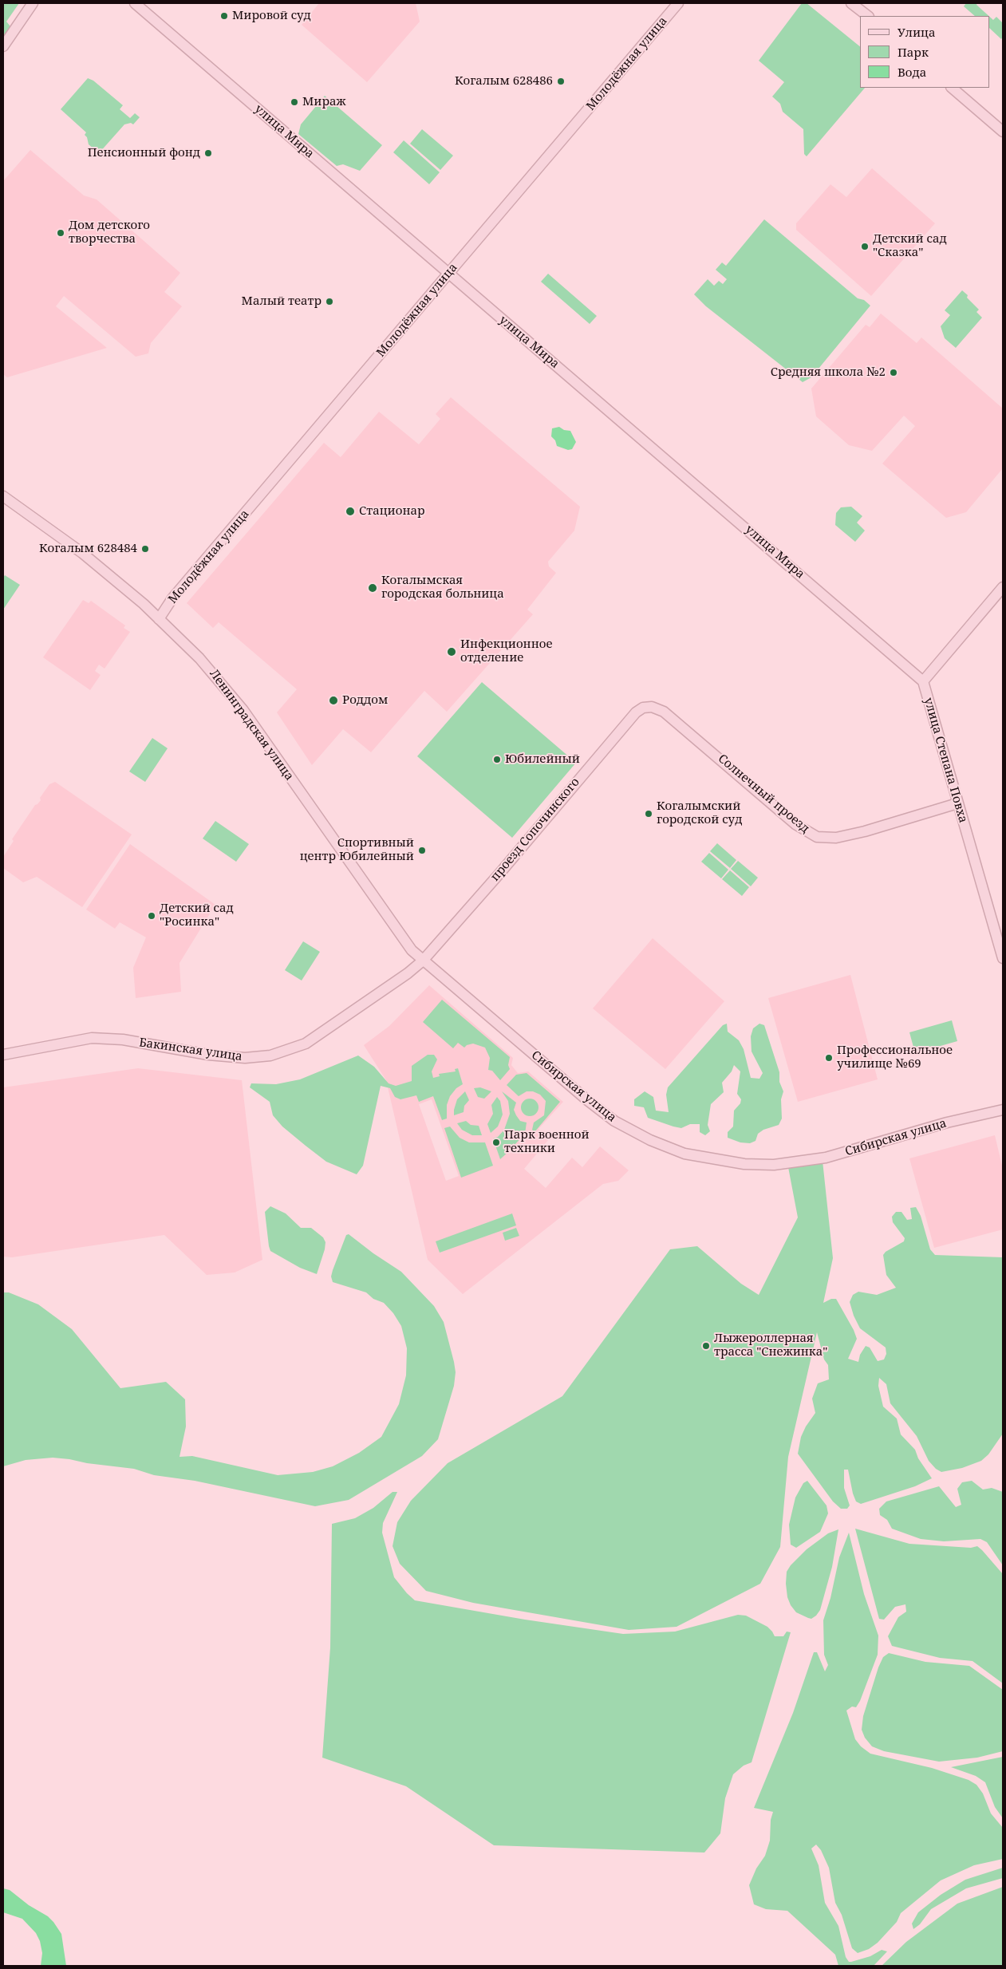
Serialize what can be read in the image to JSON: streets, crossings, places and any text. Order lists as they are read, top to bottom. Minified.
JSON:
{"streets":{"street":["Молодёжная улица","улица Мира","Ленинградская улица","улица Степана Повха","Солнечный проезд","проезд Сопочинского","Бакинская улица","Сибирская улица"]},"crossings":[["Молодёжная улица","улица Мира"],["Молодёжная улица","Ленинградская улица"],["улица Мира","улица Степана Повха"],["Ленинградская улица","проезд Сопочинского"],["Ленинградская улица","Бакинская улица"],["Ленинградская улица","Сибирская улица"],["улица Степана Повха","Солнечный проезд"],["Солнечный проезд","проезд Сопочинского"],["проезд Сопочинского","Бакинская улица"],["проезд Сопочинского","Сибирская улица"],["Бакинская улица","Сибирская улица"]],"places":["Мировой суд","Когалым 628486","Мираж","Пенсионный фонд","Дом детского творчества","Детский сад \"Сказка\"","Малый театр","Средняя школа №2","Стационар","Когалым 628484","Когалымская городская больница","Инфекционное отделение","Роддом","Юбилейный","Когалымский городской суд","Спортивный центр Юбилейный","Детский сад \"Росинка\"","Профессиональное училище №69","Парк военной техники","Лыжероллерная трасса \"Снежинка\""],"legend":["Улица","Парк","Вода"]}
